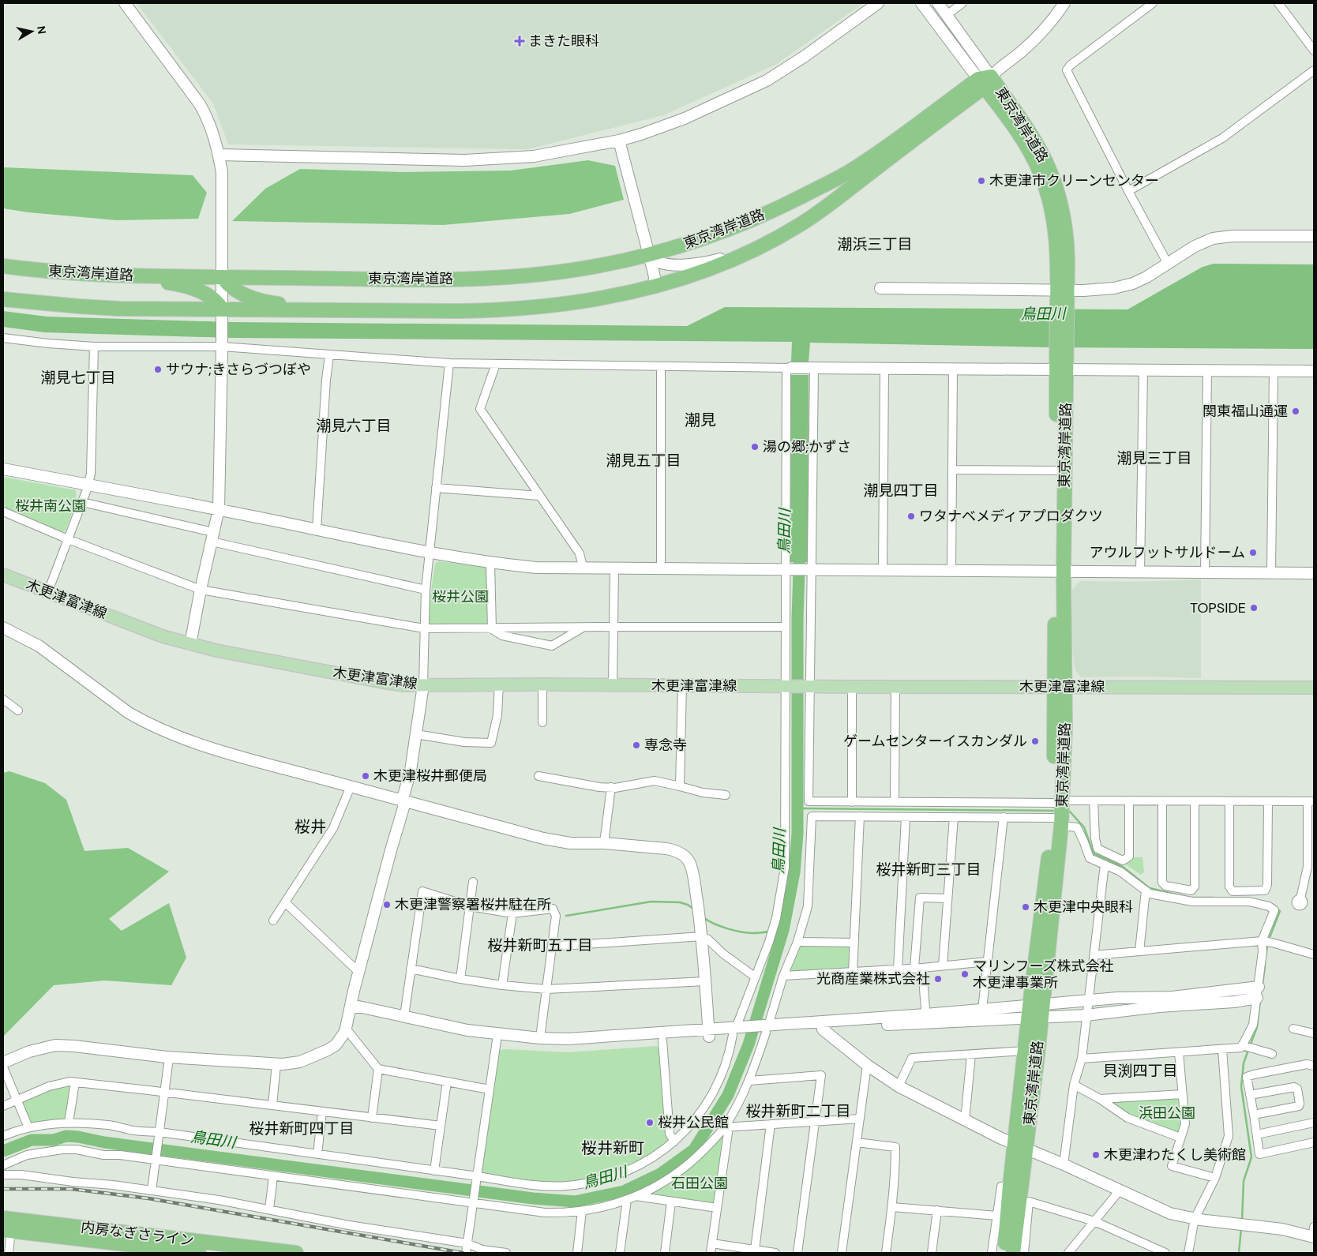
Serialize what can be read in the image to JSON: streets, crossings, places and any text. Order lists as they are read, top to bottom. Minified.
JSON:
{"streets":{"highway":["東京湾岸道路","内房なぎさライン"],"main road":["木更津富津線"]},"crossings":[["東京湾岸道路","木更津富津線"]],"districts":["潮浜三丁目","潮見七丁目","潮見","潮見六丁目","潮見三丁目","潮見五丁目","潮見四丁目","桜井","桜井新町三丁目","桜井新町五丁目","貝渕四丁目","桜井新町二丁目","桜井新町四丁目","桜井新町"],"water":["鳥田川"],"parks":["桜井南公園","桜井公園","浜田公園","石田公園"],"places":{"health":["まきた眼科"],"other":["木更津市クリーンセンター","サウナ;きさらづつぼや","関東福山通運","湯の郷;かずさ","ワタナベメディアプロダクツ","アウルフットサルドーム","TOPSIDE","ゲームセンターイスカンダル","専念寺","木更津桜井郵便局","木更津警察署桜井駐在所","木更津中央眼科","マリンフーズ株式会社 木更津事業所","光商産業株式会社","桜井公民館","木更津わたくし美術館"]},"north":"right"}
